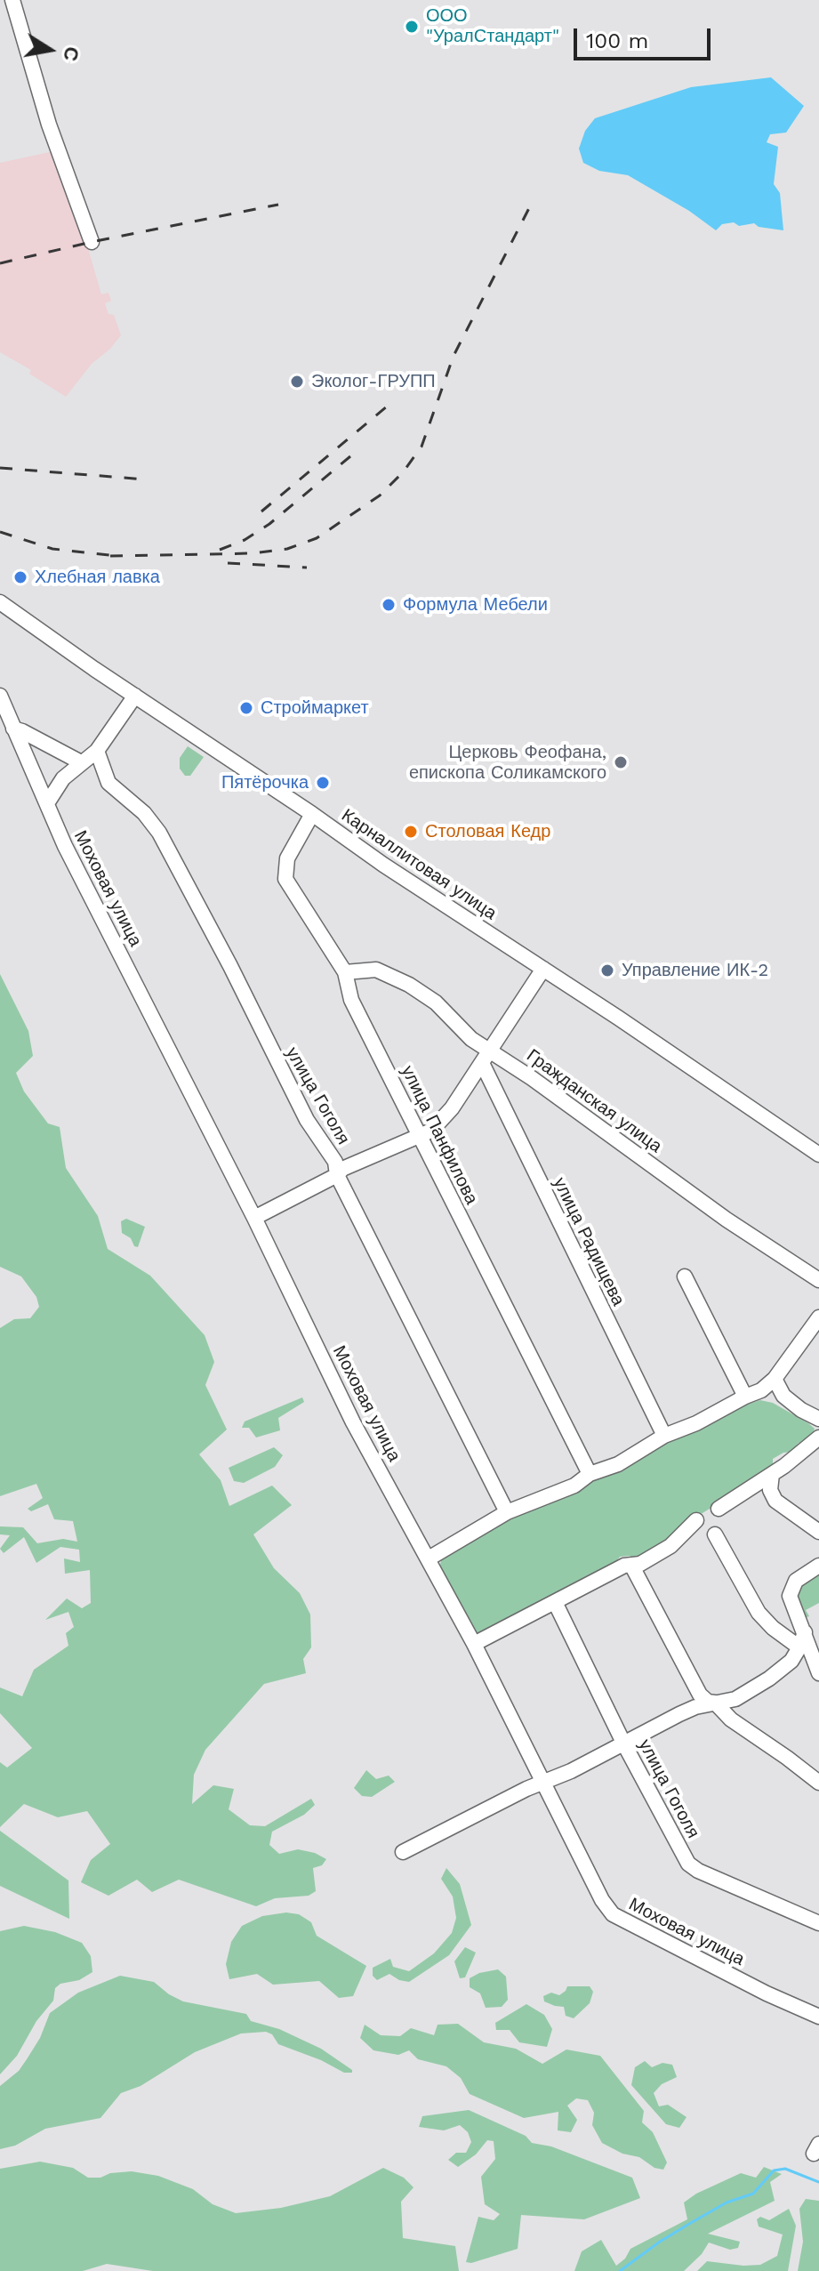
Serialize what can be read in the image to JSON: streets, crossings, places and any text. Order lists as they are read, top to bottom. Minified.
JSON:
{"streets":{"street":["Карналлитовая улица","Моховая улица","улица Гоголя","Гражданская улица","улица Панфилова","улица Радищева"]},"crossings":[["Карналлитовая улица","улица Панфилова"],["Гражданская улица","улица Панфилова"]],"places":["ООО \"УралСтандарт\"","Эколог-ГРУПП","Хлебная лавка","Формула Мебели","Строймаркет","Церковь Феофана, епископа Соликамского","Пятёрочка","Столовая Кедр","Управление ИК-2"],"scale_bar":"100 m","north":"right"}
